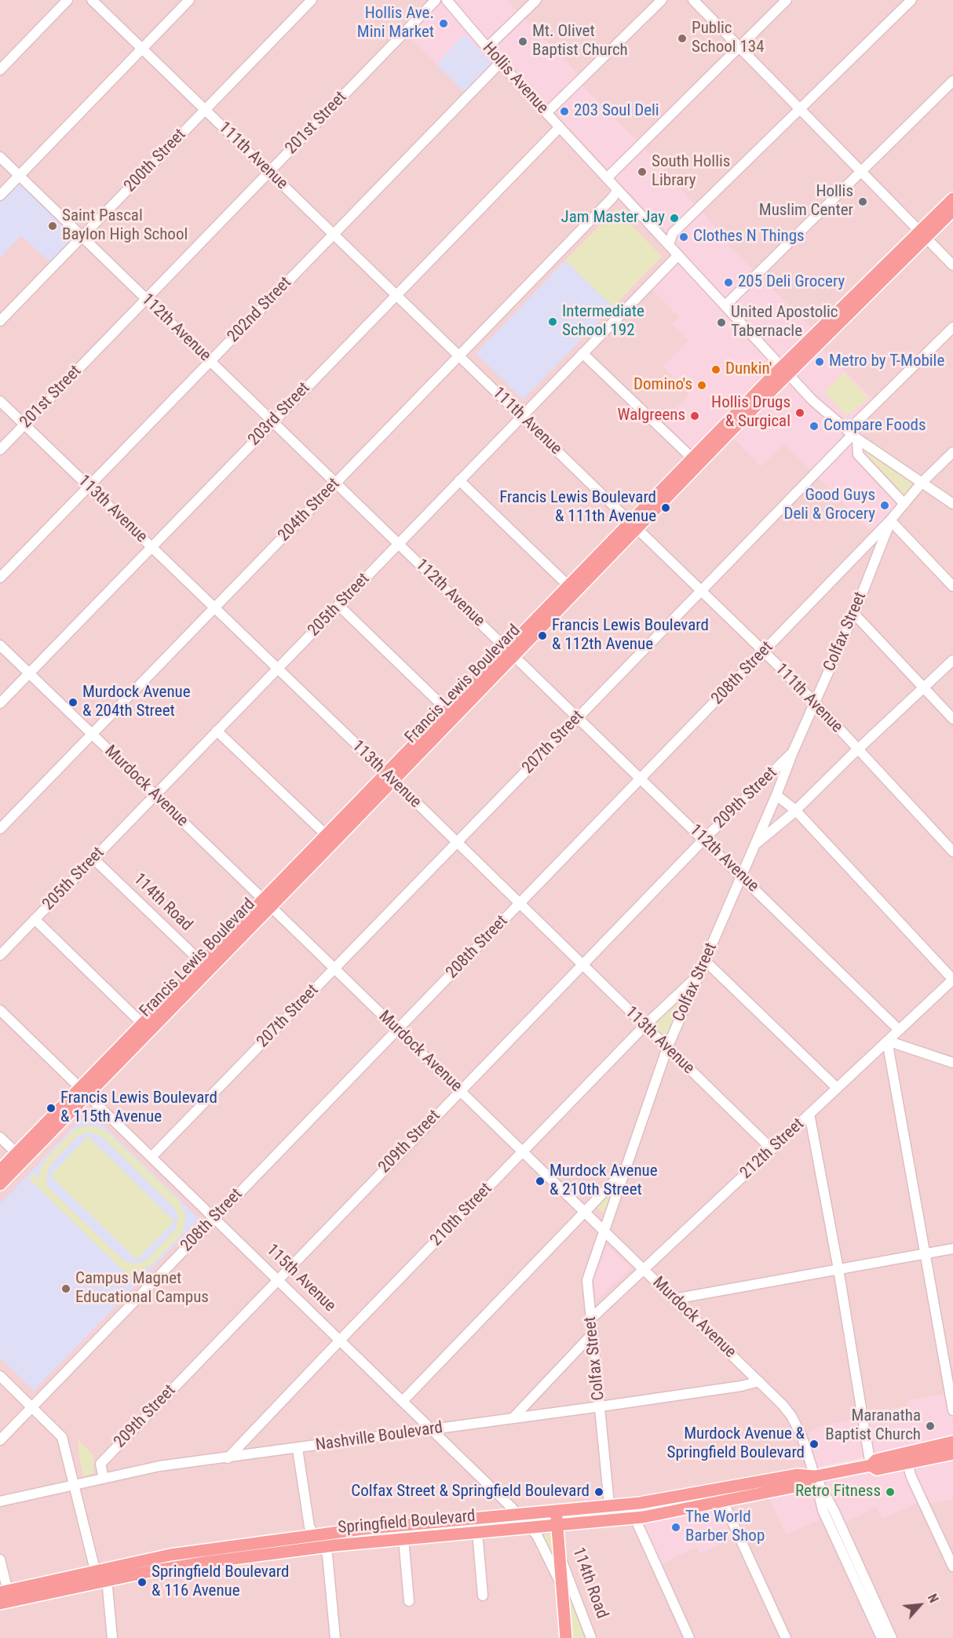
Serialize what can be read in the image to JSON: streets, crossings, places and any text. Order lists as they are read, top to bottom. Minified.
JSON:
{"streets":{"main road":["Francis Lewis Boulevard","114th Road","115th Avenue","Springfield Boulevard"],"street":["Hollis Avenue","201st Street","111th Avenue","200th Street","202nd Street","112th Avenue","203rd Street","113th Avenue","204th Street","205th Street","Colfax Street","208th Street","207th Street","Murdock Avenue","209th Street","212th Street","210th Street","Nashville Boulevard"]},"crossings":[["Hollis Avenue","202nd Street"],["Hollis Avenue","203rd Street"],["Hollis Avenue","204th Street"],["Hollis Avenue","205th Street"],["Hollis Avenue","208th Street"],["Hollis Avenue","Francis Lewis Boulevard"],["Hollis Avenue","207th Street"],["201st Street","111th Avenue"],["201st Street","112th Avenue"],["201st Street","113th Avenue"],["111th Avenue","200th Street"],["111th Avenue","202nd Street"],["111th Avenue","203rd Street"],["111th Avenue","204th Street"],["111th Avenue","205th Street"],["111th Avenue","Colfax Street"],["111th Avenue","208th Street"],["111th Avenue","Francis Lewis Boulevard"],["111th Avenue","207th Street"],["200th Street","112th Avenue"],["202nd Street","112th Avenue"],["202nd Street","113th Avenue"],["112th Avenue","203rd Street"],["112th Avenue","204th Street"],["112th Avenue","205th Street"],["112th Avenue","Colfax Street"],["112th Avenue","208th Street"],["112th Avenue","Francis Lewis Boulevard"],["112th Avenue","207th Street"],["112th Avenue","209th Street"],["112th Avenue","212th Street"],["203rd Street","113th Avenue"],["203rd Street","Murdock Avenue"],["113th Avenue","204th Street"],["113th Avenue","205th Street"],["113th Avenue","Colfax Street"],["113th Avenue","208th Street"],["113th Avenue","Francis Lewis Boulevard"],["113th Avenue","207th Street"],["113th Avenue","209th Street"],["113th Avenue","212th Street"],["113th Avenue","210th Street"],["204th Street","Murdock Avenue"],["205th Street","Murdock Avenue"],["205th Street","114th Road"],["Colfax Street","208th Street"],["Colfax Street","Murdock Avenue"],["Colfax Street","209th Street"],["Colfax Street","212th Street"],["Colfax Street","210th Street"],["Colfax Street","Nashville Boulevard"],["Colfax Street","Springfield Boulevard"],["208th Street","Murdock Avenue"],["208th Street","115th Avenue"],["Francis Lewis Boulevard","Murdock Avenue"],["Francis Lewis Boulevard","114th Road"],["Francis Lewis Boulevard","115th Avenue"],["207th Street","Murdock Avenue"],["207th Street","115th Avenue"],["Murdock Avenue","209th Street"],["Murdock Avenue","212th Street"],["Murdock Avenue","210th Street"],["Murdock Avenue","Nashville Boulevard"],["Murdock Avenue","Springfield Boulevard"],["209th Street","115th Avenue"],["209th Street","Nashville Boulevard"],["114th Road","115th Avenue"],["114th Road","Springfield Boulevard"],["210th Street","115th Avenue"],["210th Street","Nashville Boulevard"],["115th Avenue","Nashville Boulevard"],["115th Avenue","Springfield Boulevard"]],"places":["Hollis Ave. Mini Market","Public School 134","Mt. Olivet Baptist Church","203 Soul Deli","South Hollis Library","Hollis Muslim Center","Jam Master Jay","Saint Pascal Baylon High School","Clothes N Things","205 Deli Grocery","Intermediate School 192","United Apostolic Tabernacle","Metro by T-Mobile","Dunkin'","Domino's","Hollis Drugs & Surgical","Walgreens","Compare Foods","Good Guys Deli & Grocery","Francis Lewis Boulevard & 111th Avenue","Francis Lewis Boulevard & 112th Avenue","Murdock Avenue & 204th Street","Francis Lewis Boulevard & 115th Avenue","Murdock Avenue & 210th Street","Campus Magnet Educational Campus","Maranatha Baptist Church","Murdock Avenue & Springfield Boulevard","Colfax Street & Springfield Boulevard","Retro Fitness","The World Barber Shop","Springfield Boulevard & 116 Avenue"],"north":"top right"}
